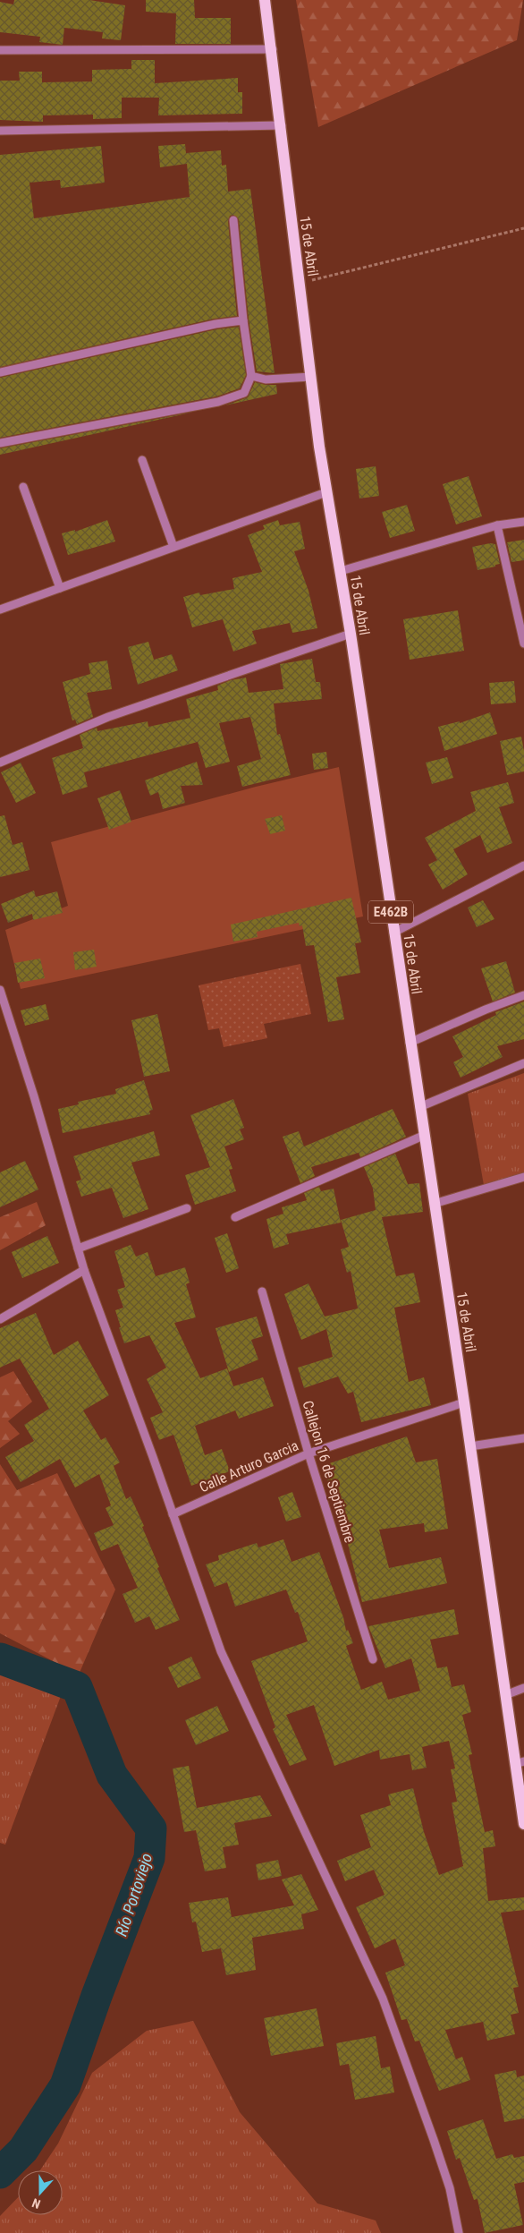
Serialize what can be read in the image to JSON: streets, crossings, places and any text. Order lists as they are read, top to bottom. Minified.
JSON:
{"streets":{"main road":["15 de Abril","E462B"],"street":["Calle Arturo Garcia","Callejon 16 de Septiembre"]},"crossings":[["15 de Abril","Calle Arturo Garcia"],["Calle Arturo Garcia","Callejon 16 de Septiembre"]],"water":["Río Portoviejo"],"north":"bottom"}
